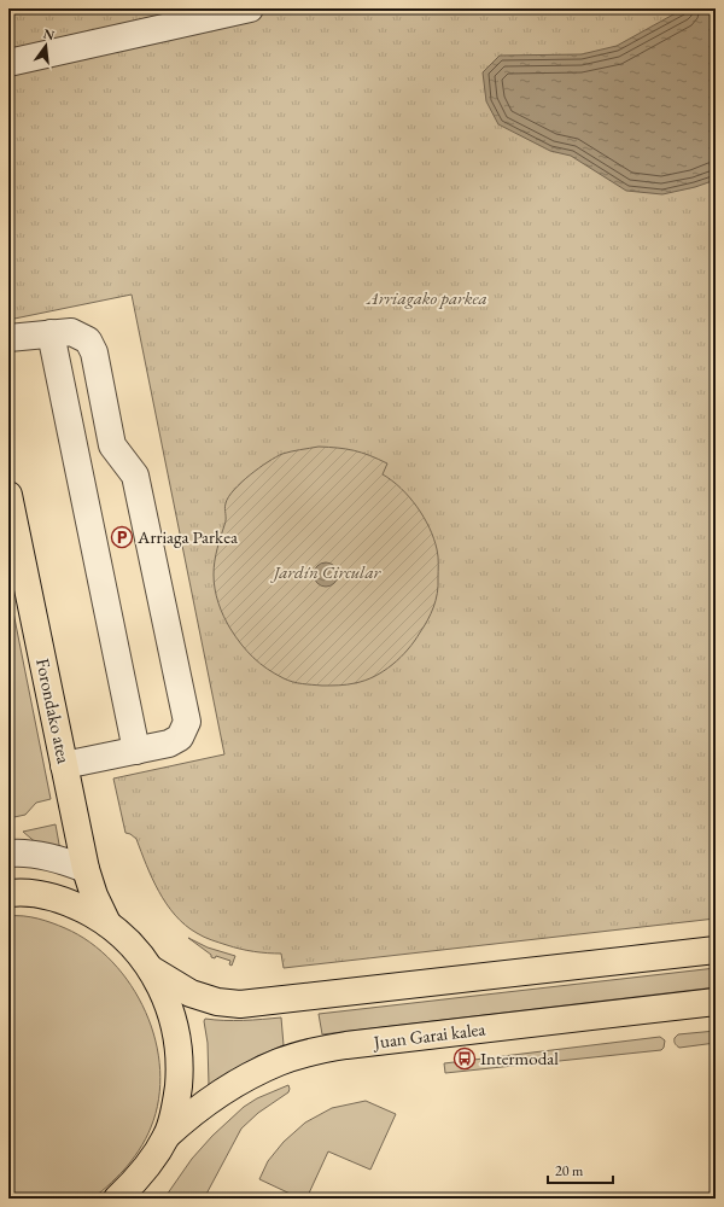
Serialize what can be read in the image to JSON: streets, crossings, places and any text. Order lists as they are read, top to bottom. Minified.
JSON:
{"streets":{"main road":["Forondako atea","Juan Garai kalea"]},"parks":["Arriagako parkea","Jardín Circular"],"places":{"parking":["Arriaga Parkea"],"bus stop":["Intermodal"]},"scale_bar":"20 m","north":"top"}
